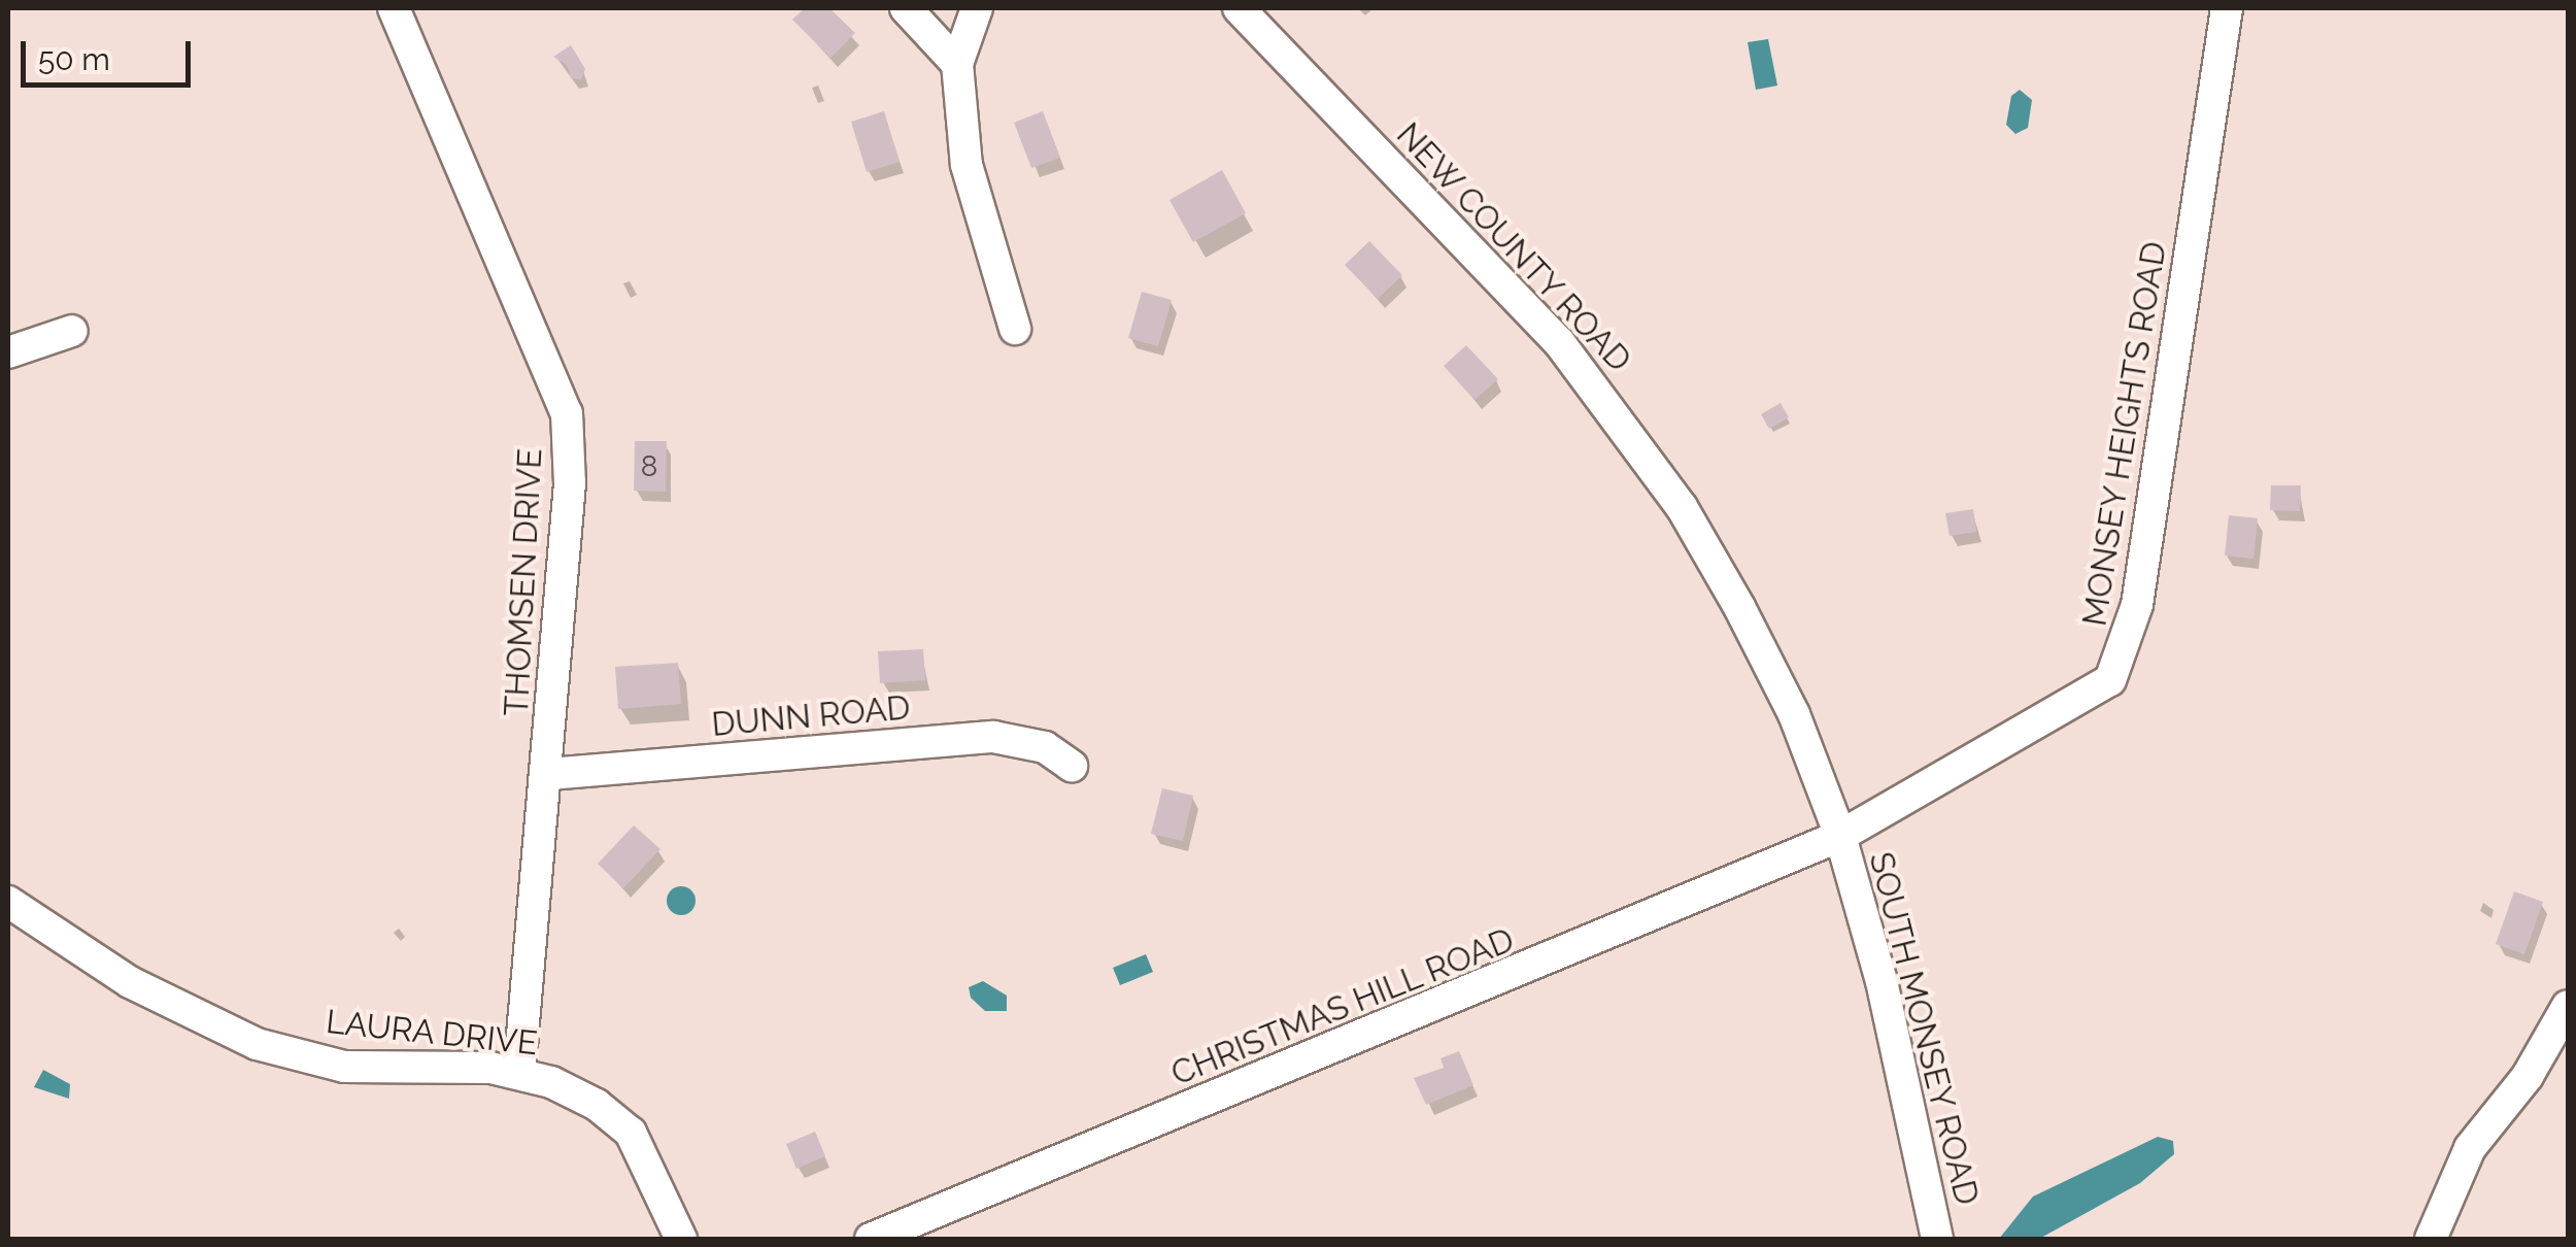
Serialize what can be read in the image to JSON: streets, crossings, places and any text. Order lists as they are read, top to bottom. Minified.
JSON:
{"streets":{"street":["NEW COUNTY ROAD","MONSEY HEIGHTS ROAD","THOMSEN DRIVE","DUNN ROAD","CHRISTMAS HILL ROAD","SOUTH MONSEY ROAD","LAURA DRIVE"]},"crossings":[["NEW COUNTY ROAD","MONSEY HEIGHTS ROAD"],["NEW COUNTY ROAD","CHRISTMAS HILL ROAD"],["NEW COUNTY ROAD","SOUTH MONSEY ROAD"],["MONSEY HEIGHTS ROAD","CHRISTMAS HILL ROAD"],["MONSEY HEIGHTS ROAD","SOUTH MONSEY ROAD"],["THOMSEN DRIVE","DUNN ROAD"],["THOMSEN DRIVE","LAURA DRIVE"],["CHRISTMAS HILL ROAD","SOUTH MONSEY ROAD"]],"house_numbers":["8"],"scale_bar":"50 m"}
